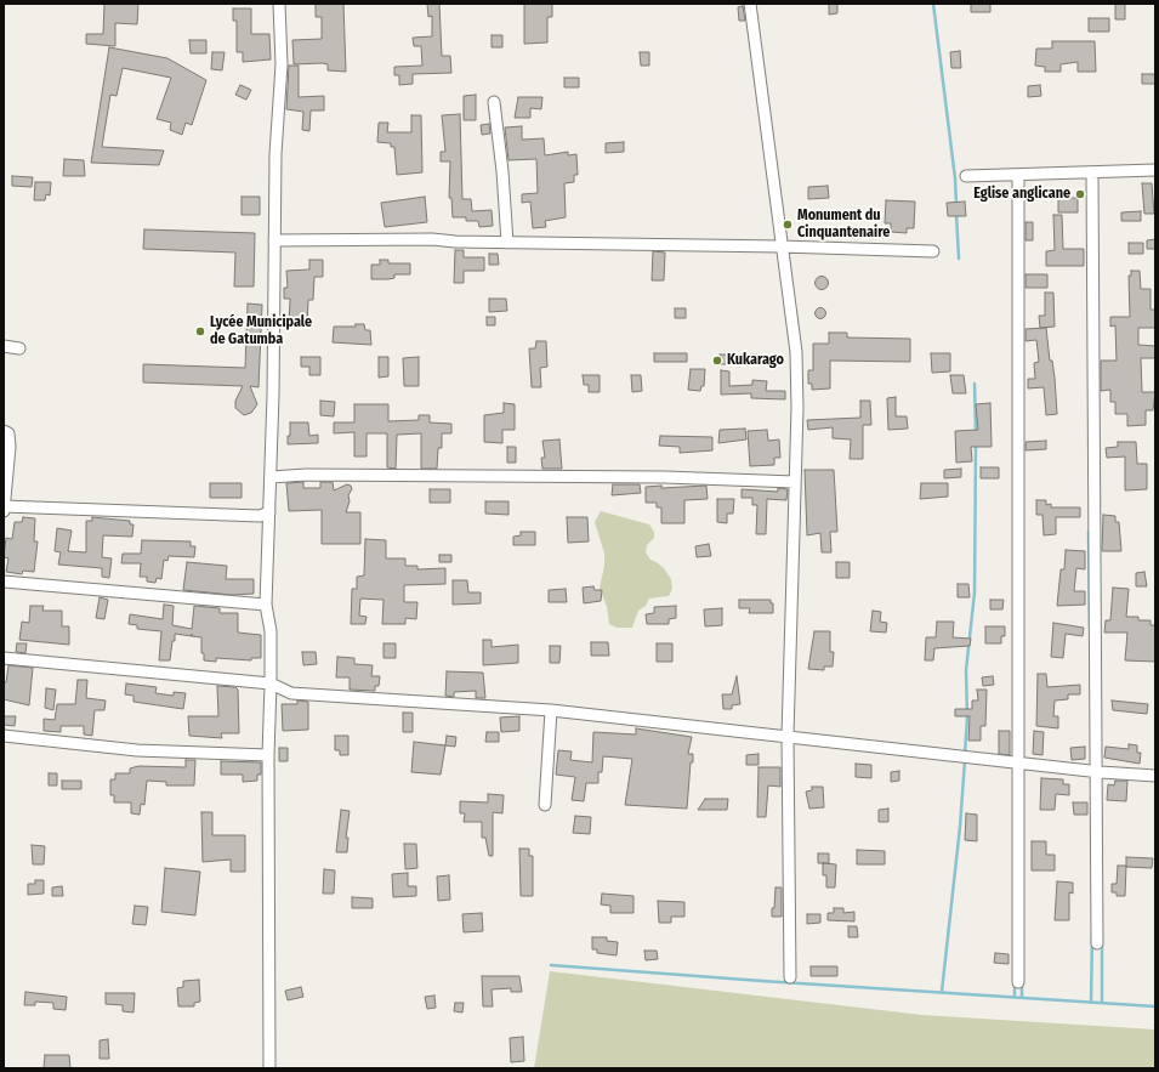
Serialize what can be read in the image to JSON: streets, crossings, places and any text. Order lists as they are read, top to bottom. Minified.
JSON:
{"places":["Eglise anglicane","Monument du Cinquantenaire","Lycée Municipale de Gatumba","Kukarago"]}
